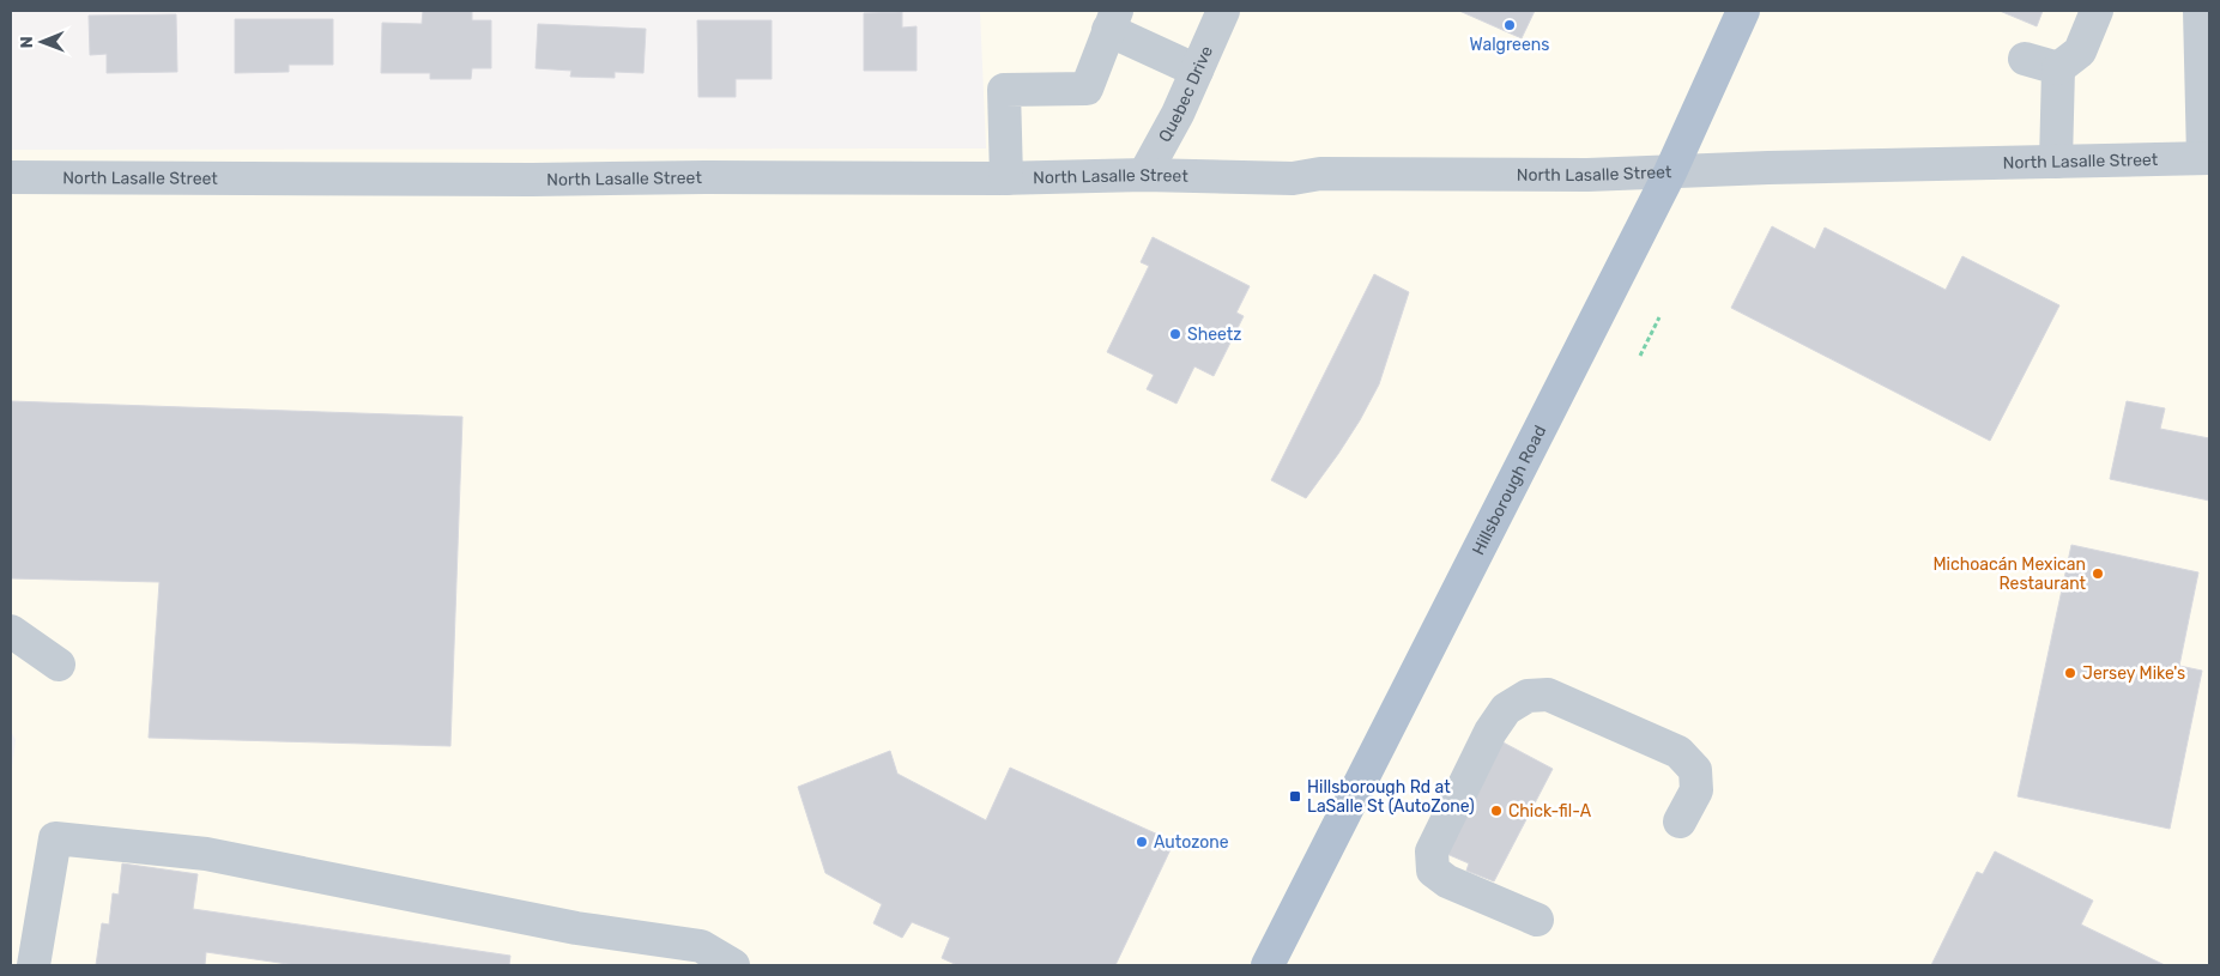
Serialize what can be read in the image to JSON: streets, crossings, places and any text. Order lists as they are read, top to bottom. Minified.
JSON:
{"streets":{"main road":["Hillsborough Road"],"street":["Quebec Drive","North Lasalle Street"]},"crossings":[["Quebec Drive","North Lasalle Street"],["North Lasalle Street","Hillsborough Road"]],"places":{"other":["Walgreens","Sheetz","Michoacán Mexican Restaurant","Jersey Mike's","Chick-fil-A","Autozone"],"transit":["Hillsborough Rd at LaSalle St (AutoZone)"]},"north":"left"}
